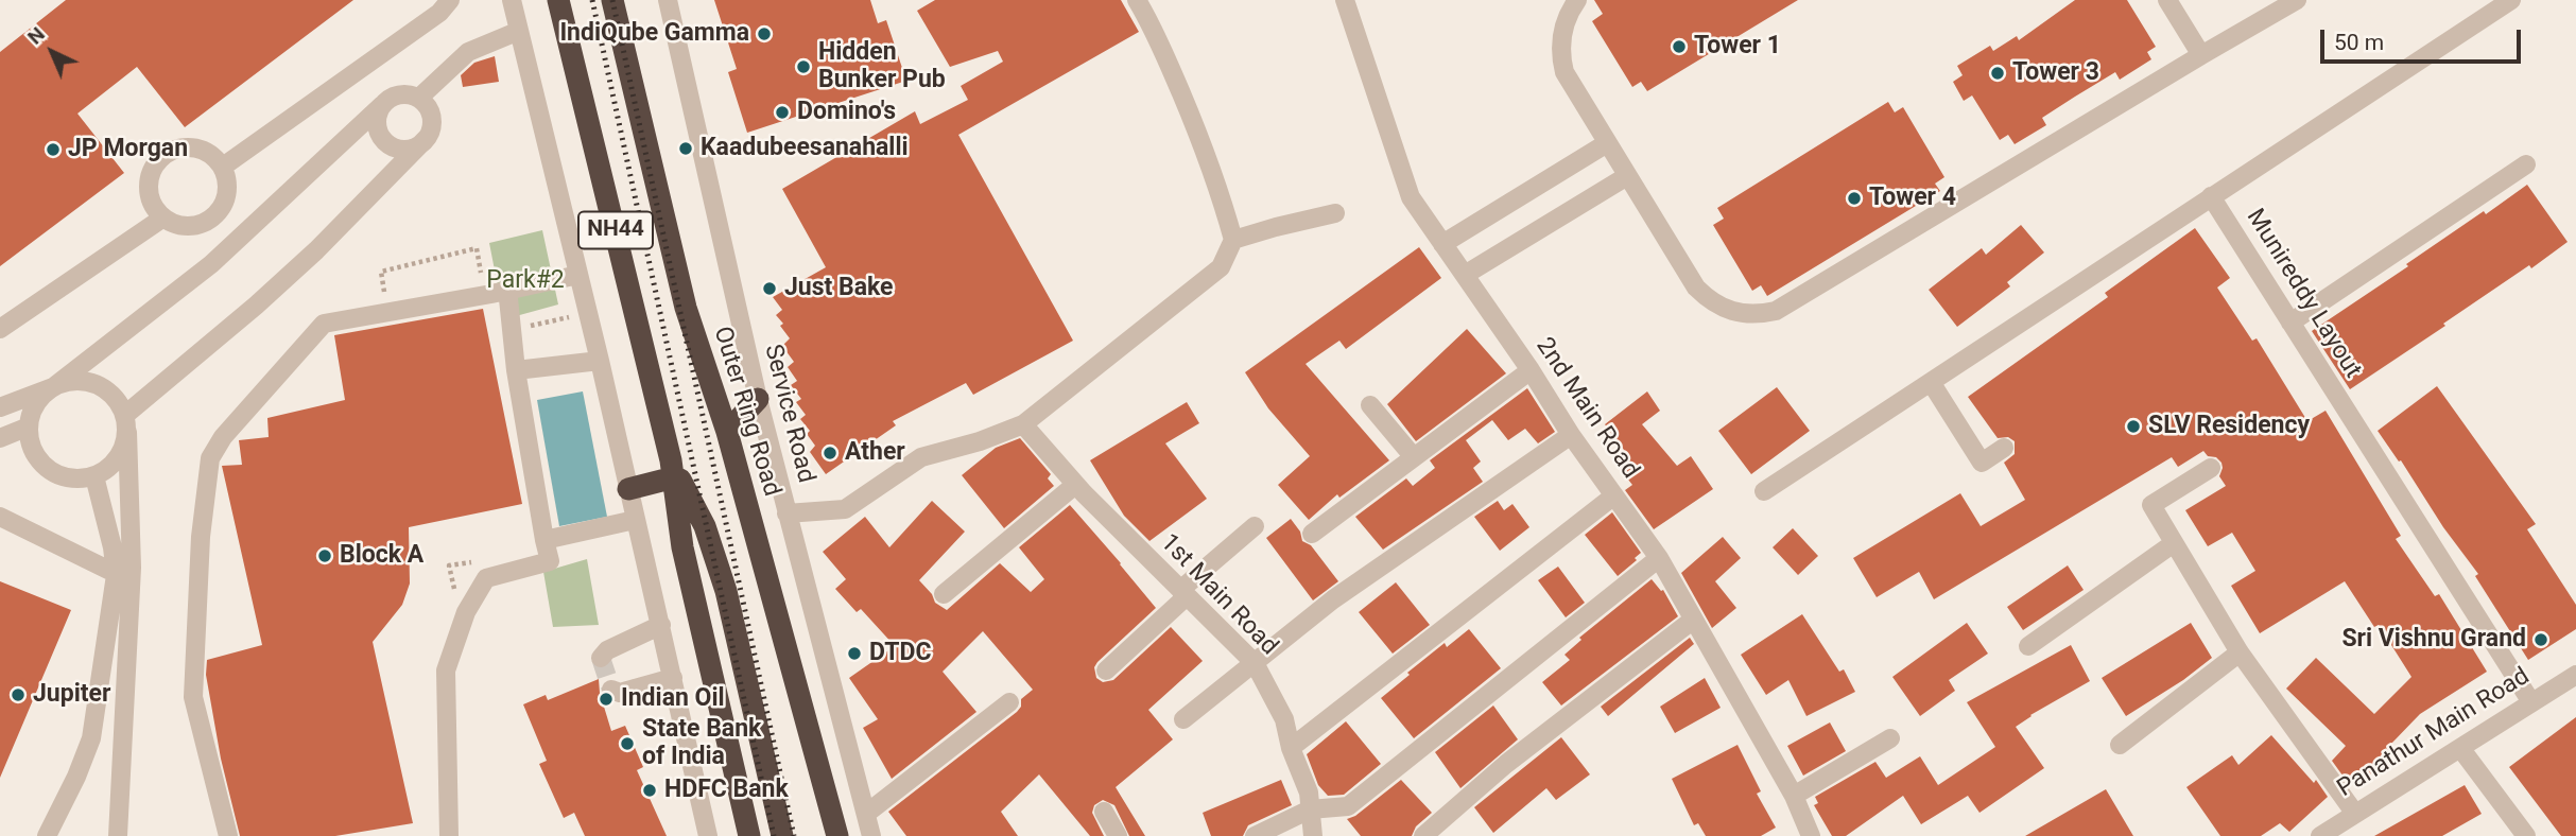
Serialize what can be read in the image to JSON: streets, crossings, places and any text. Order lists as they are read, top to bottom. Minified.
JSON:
{"streets":{"highway":["NH44","Outer Ring Road"],"street":["Munireddy Layout","2nd Main Road","Service Road","1st Main Road","Panathur Main Road"]},"crossings":[["Munireddy Layout","Panathur Main Road"]],"parks":["Park#2"],"places":["IndiQube Gamma","Tower 1","Hidden Bunker Pub","Tower 3","Domino's","Kaadubeesanahalli","JP Morgan","Tower 4","Just Bake","SLV Residency","Ather","Block A","Sri Vishnu Grand","DTDC","Jupiter","Indian Oil","State Bank of India","HDFC Bank"],"scale_bar":"50 m","north":"top left"}
